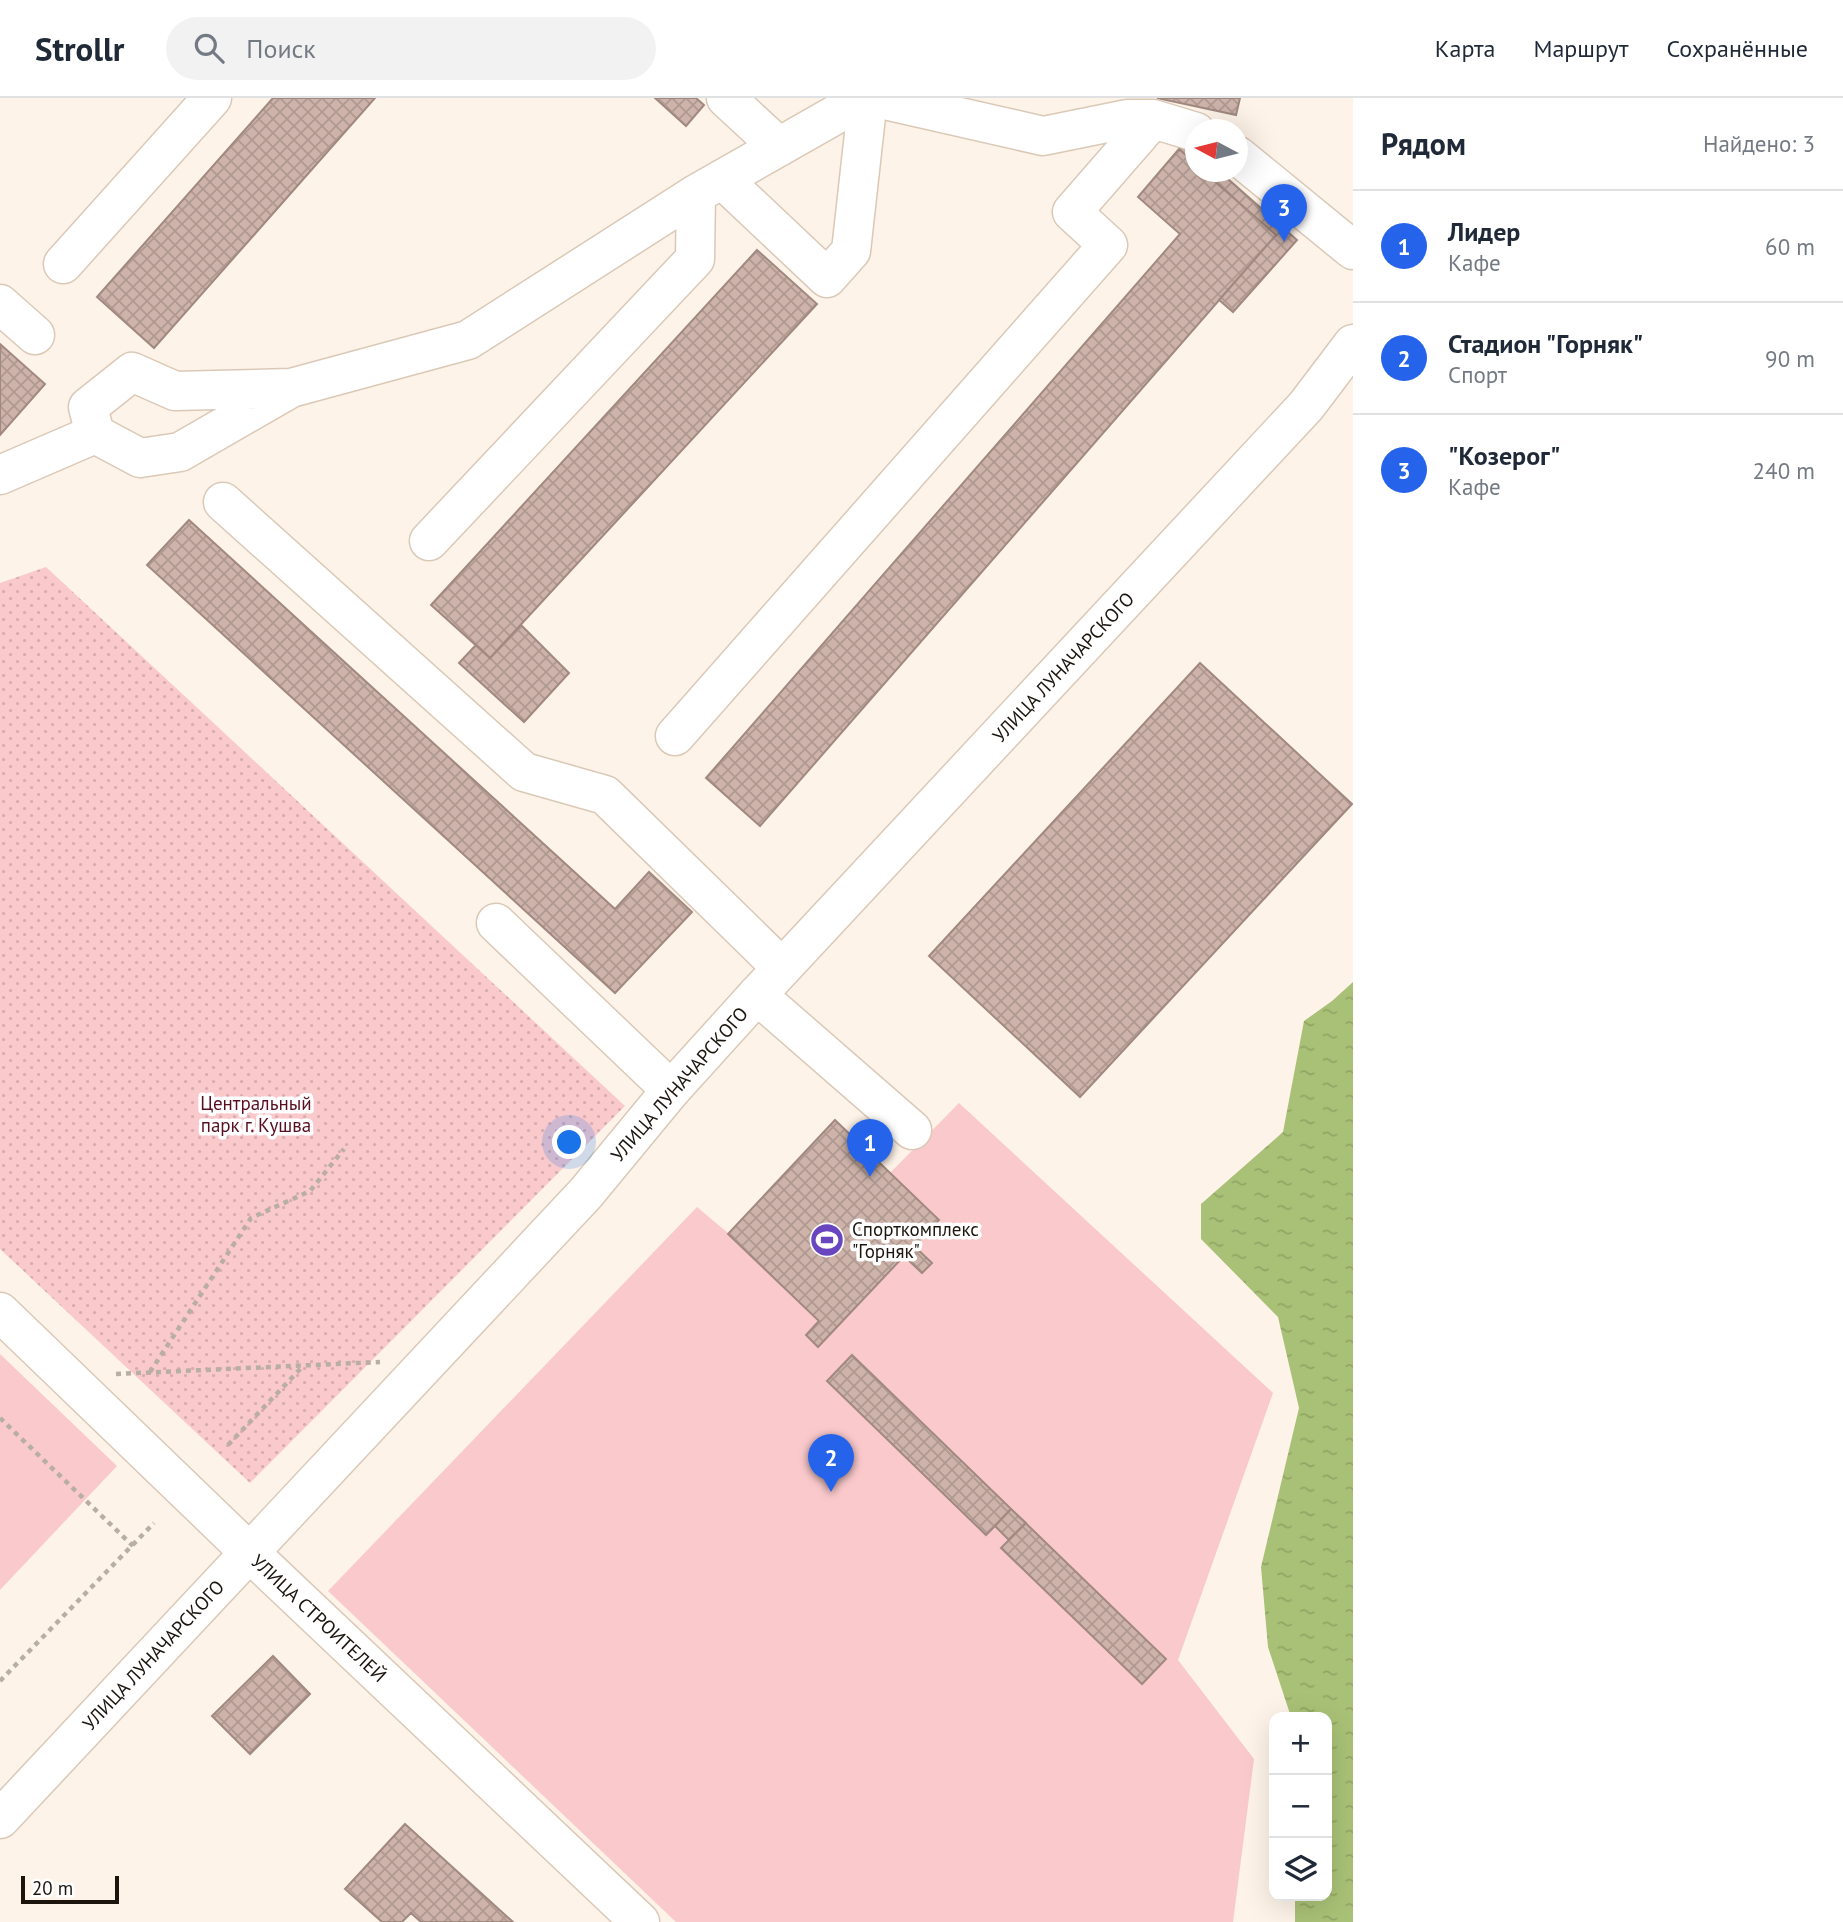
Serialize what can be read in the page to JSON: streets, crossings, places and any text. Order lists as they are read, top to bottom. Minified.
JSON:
{"streets":{"main road":["УЛИЦА ЛУНАЧАРСКОГО","УЛИЦА СТРОИТЕЛЕЙ"]},"crossings":[["УЛИЦА ЛУНАЧАРСКОГО","УЛИЦА СТРОИТЕЛЕЙ"]],"parks":["Центральный парк г. Кушва"],"places":{"sports":["Спорткомплекс \"Горняк\""]},"scale_bar":"20 m","north":"left","page":{"header":"Strollr","search":"Поиск","nav":["Карта","Маршрут","Сохранённые"],"heading":["Рядом","Найдено: 3"],"pins":["3","1","2"],"list":[{"mark":"1","name":"Лидер","note":"Кафе","value":"60 m"},{"mark":"2","name":"Стадион \"Горняк\"","note":"Спорт","value":"90 m"},{"mark":"3","name":"\"Козерог\"","note":"Кафе","value":"240 m"}],"map_buttons":["+","−"],"scale":"20 m"}}
